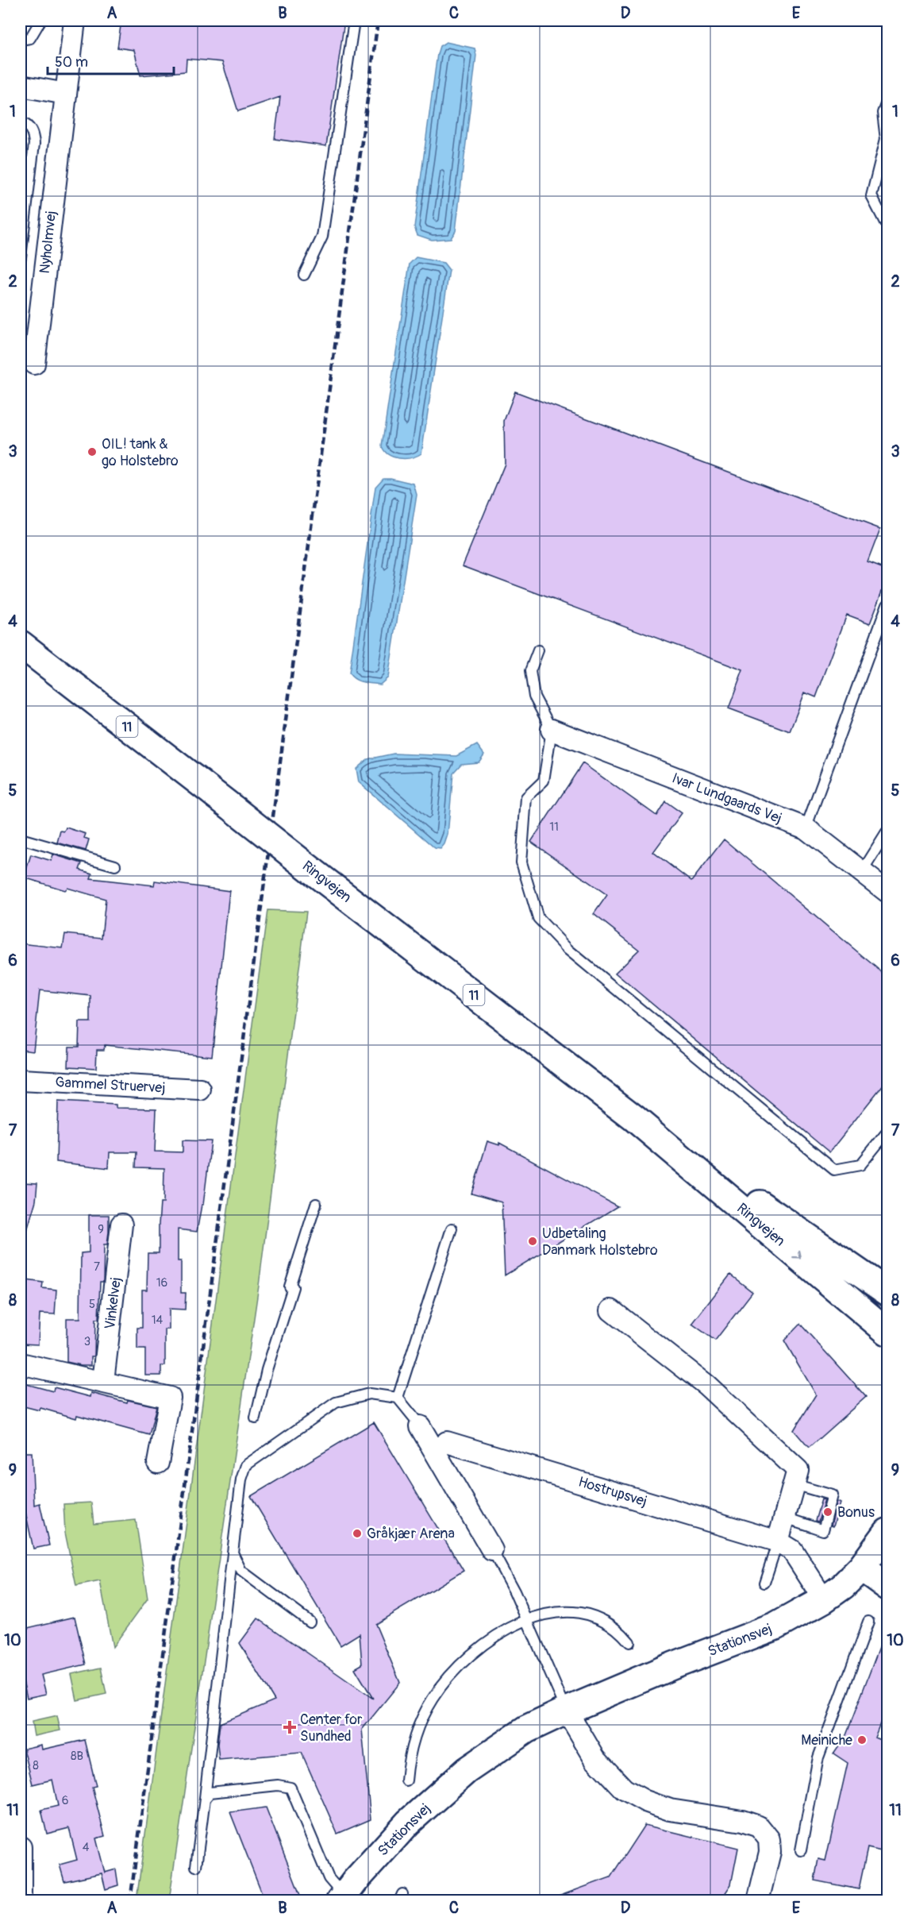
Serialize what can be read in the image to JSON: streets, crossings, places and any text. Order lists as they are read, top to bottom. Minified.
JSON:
{"streets":{"main road":["11","Ringvejen","Stationsvej"],"street":["Nyholmvej","Ivar Lundgaards Vej","Gammel Struervej","Vinkelvej","Hostrupsvej"]},"crossings":[["Hostrupsvej","Stationsvej"]],"places":{"other":["OIL! tank & go Holstebro","Udbetaling Danmark Holstebro","Bonus","Gråkjær Arena","Meiniche"],"health":["Center for Sundhed"]},"house_numbers":["11","9","7","16","5","14","3","8B","8","6","4"],"scale_bar":"50 m","grid":{"columns":["A","B","C","D","E"],"rows":["1","2","3","4","5","6","7","8","9","10","11"]}}
